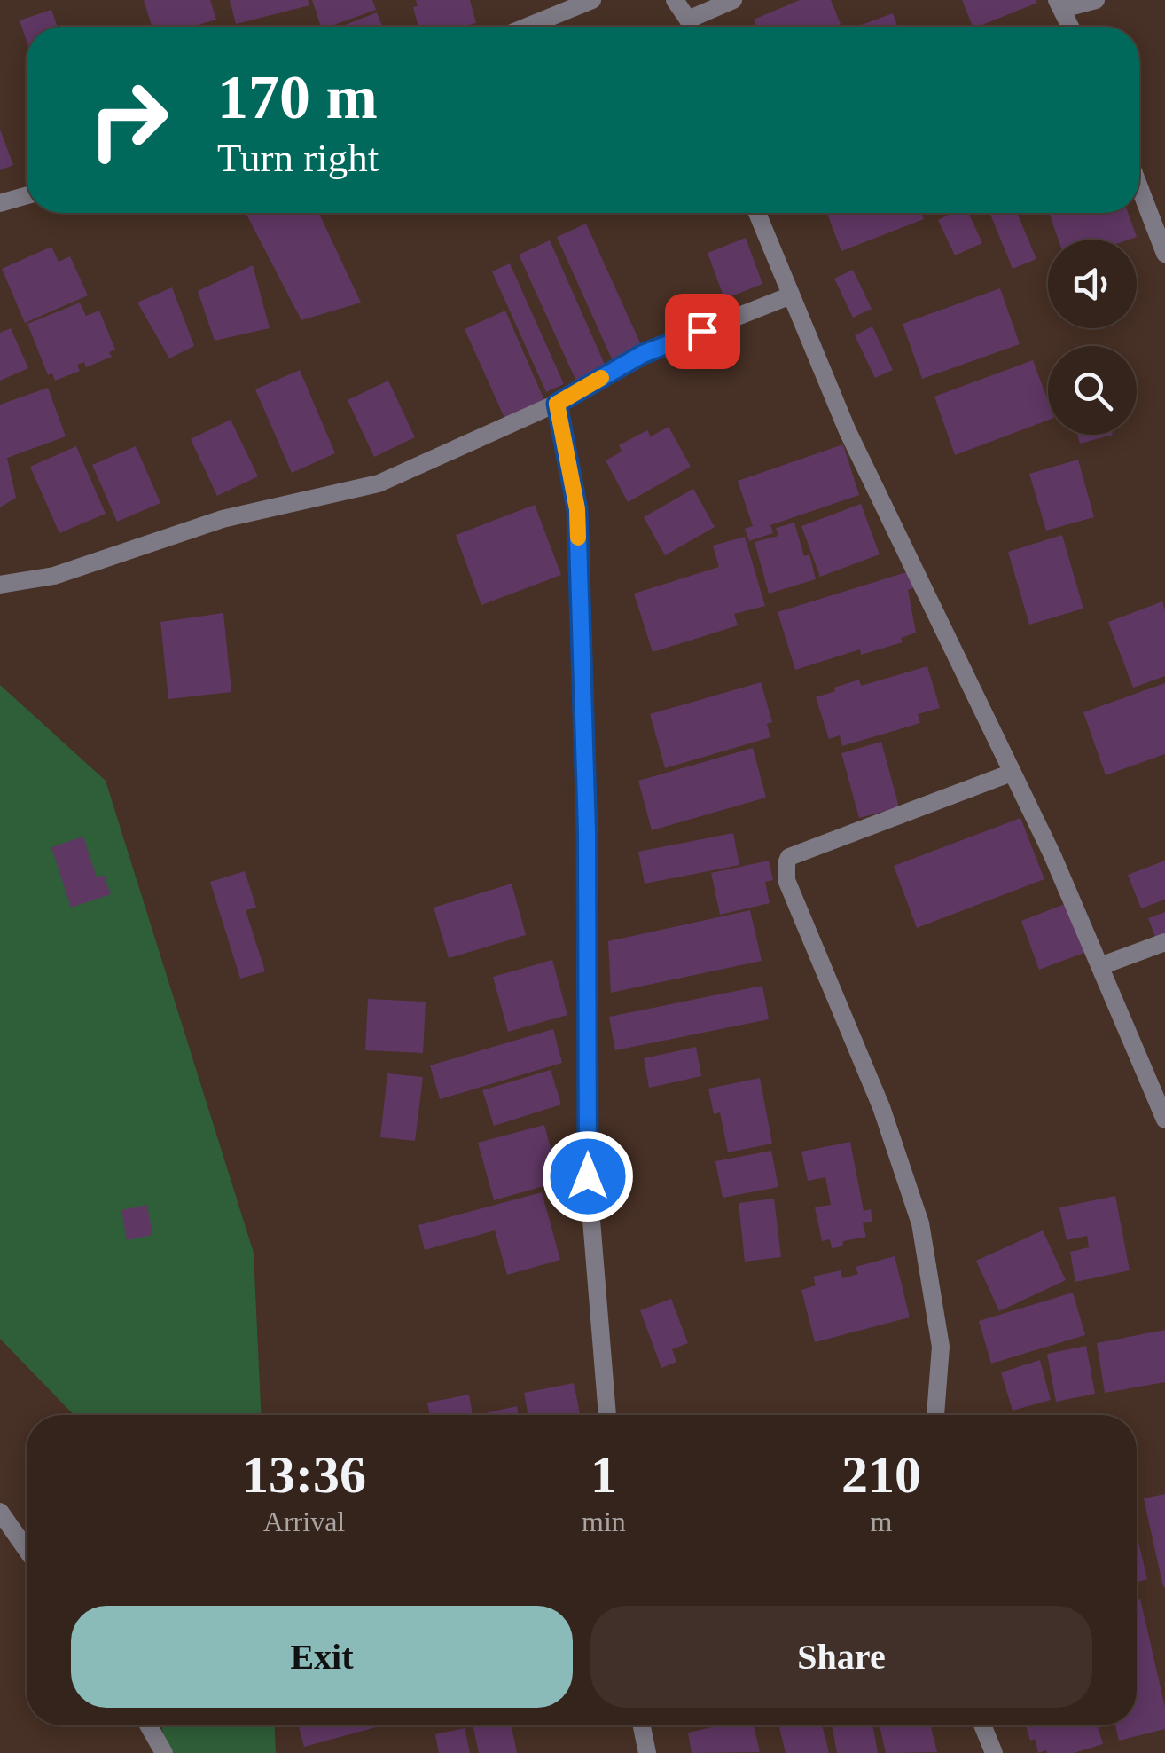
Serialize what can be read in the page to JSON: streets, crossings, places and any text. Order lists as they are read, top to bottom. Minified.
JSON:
{"page":{"turn":["170 m","Turn right"],"eta":["13:36","Arrival","1","min","210","m"],"buttons":["Exit","Share"]}}
